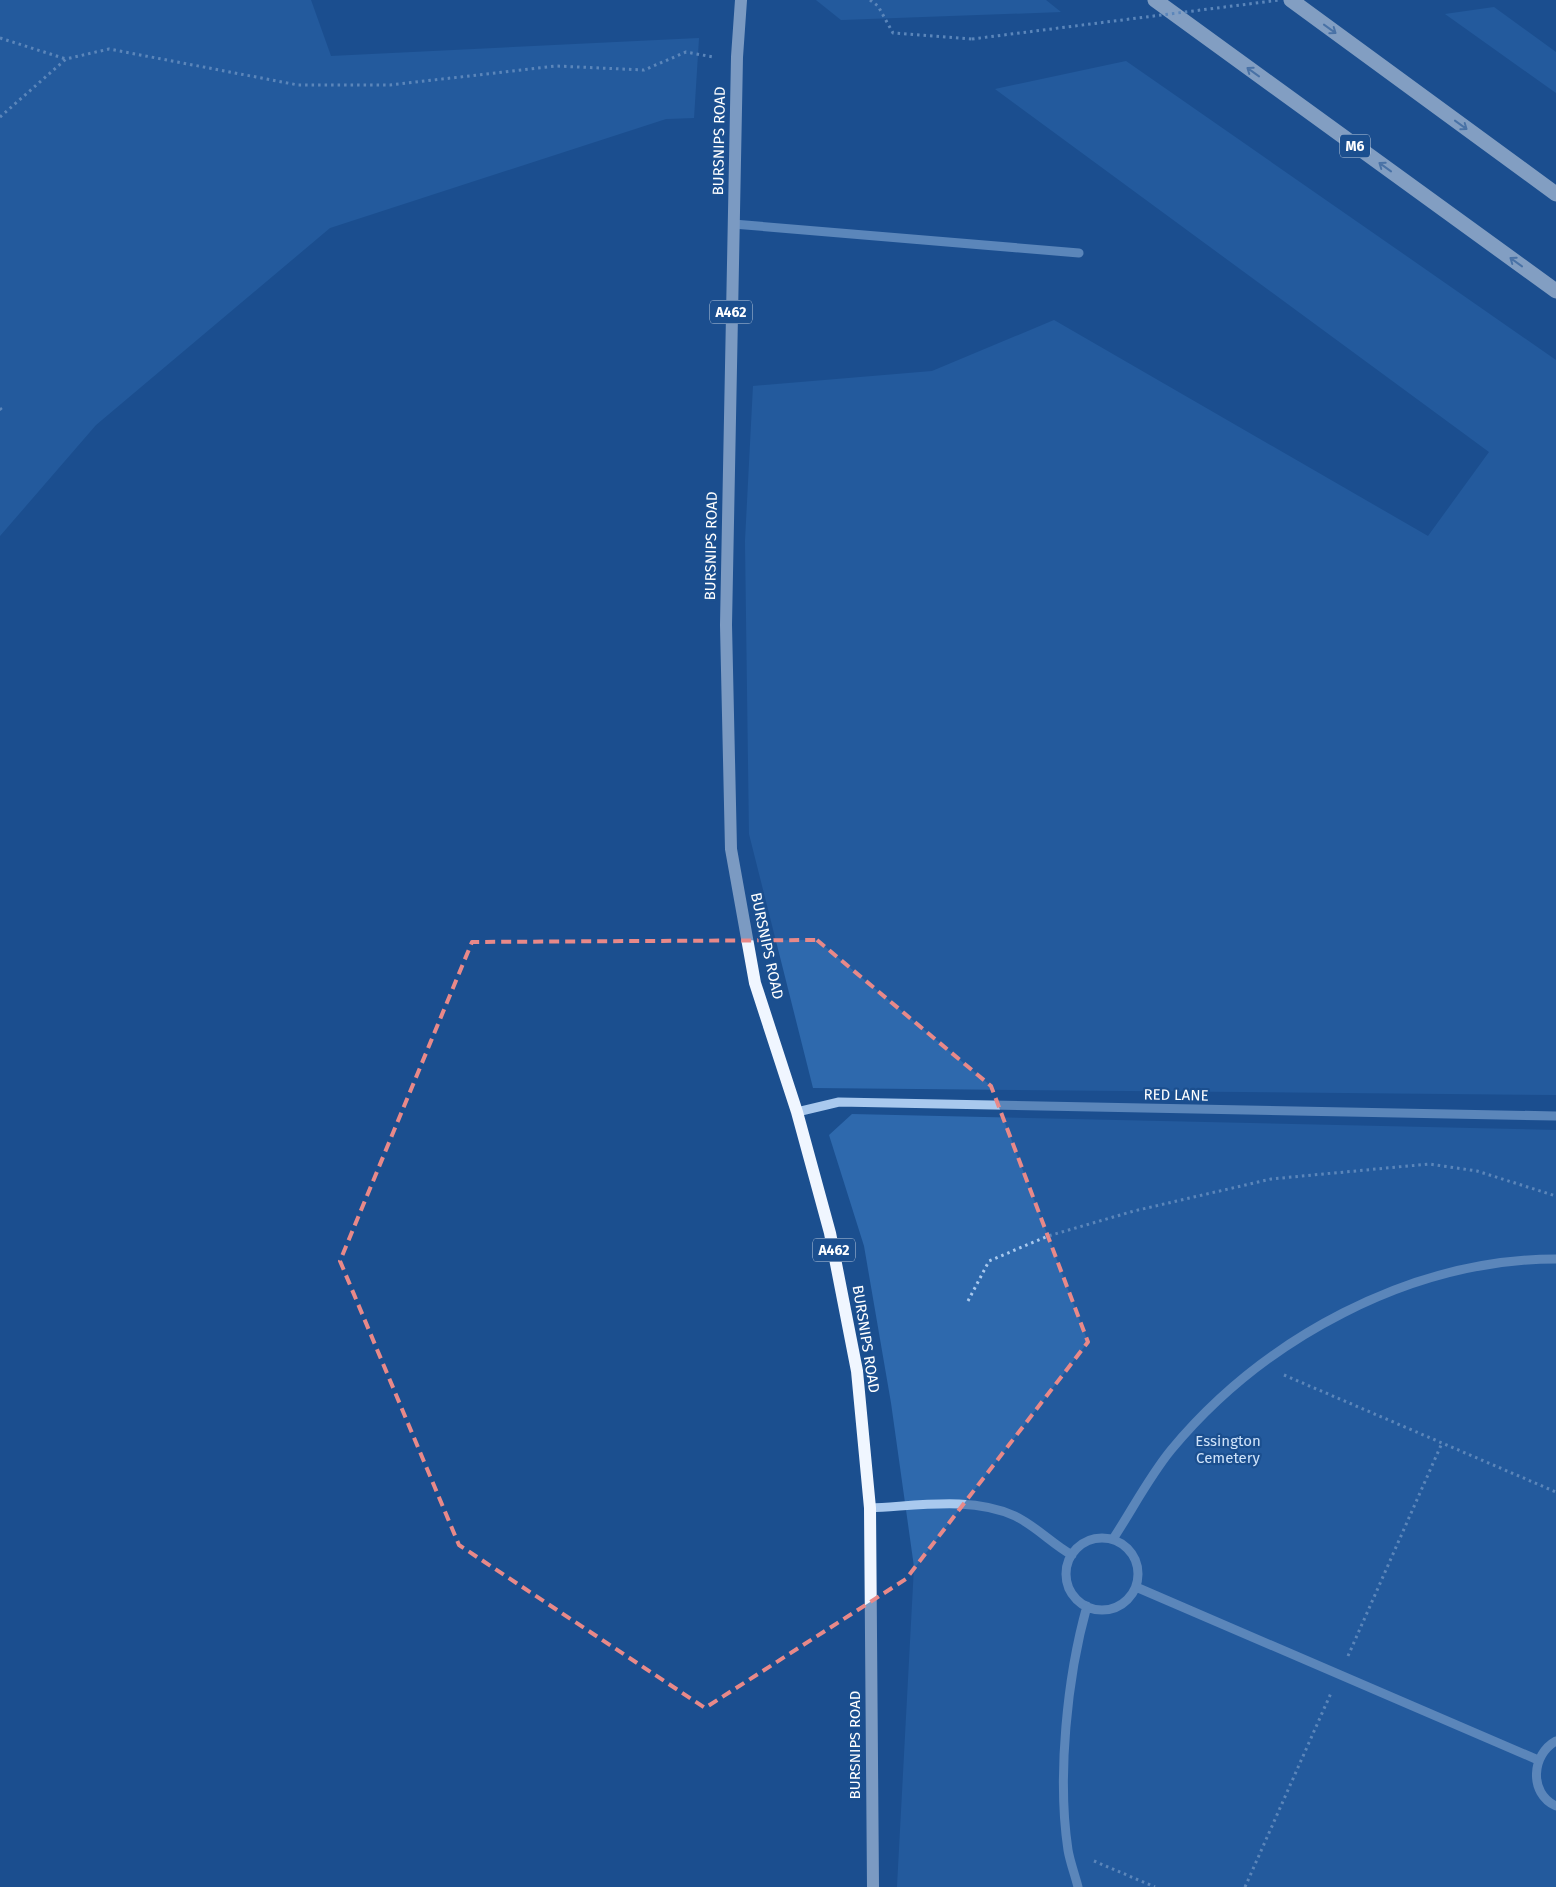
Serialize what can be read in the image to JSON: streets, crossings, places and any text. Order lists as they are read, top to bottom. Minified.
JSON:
{"streets":{"highway":["M6"],"main road":["BURSNIPS ROAD","A462"],"street":["RED LANE"]},"crossings":[["BURSNIPS ROAD","RED LANE"]],"parks":["Essington Cemetery"]}
